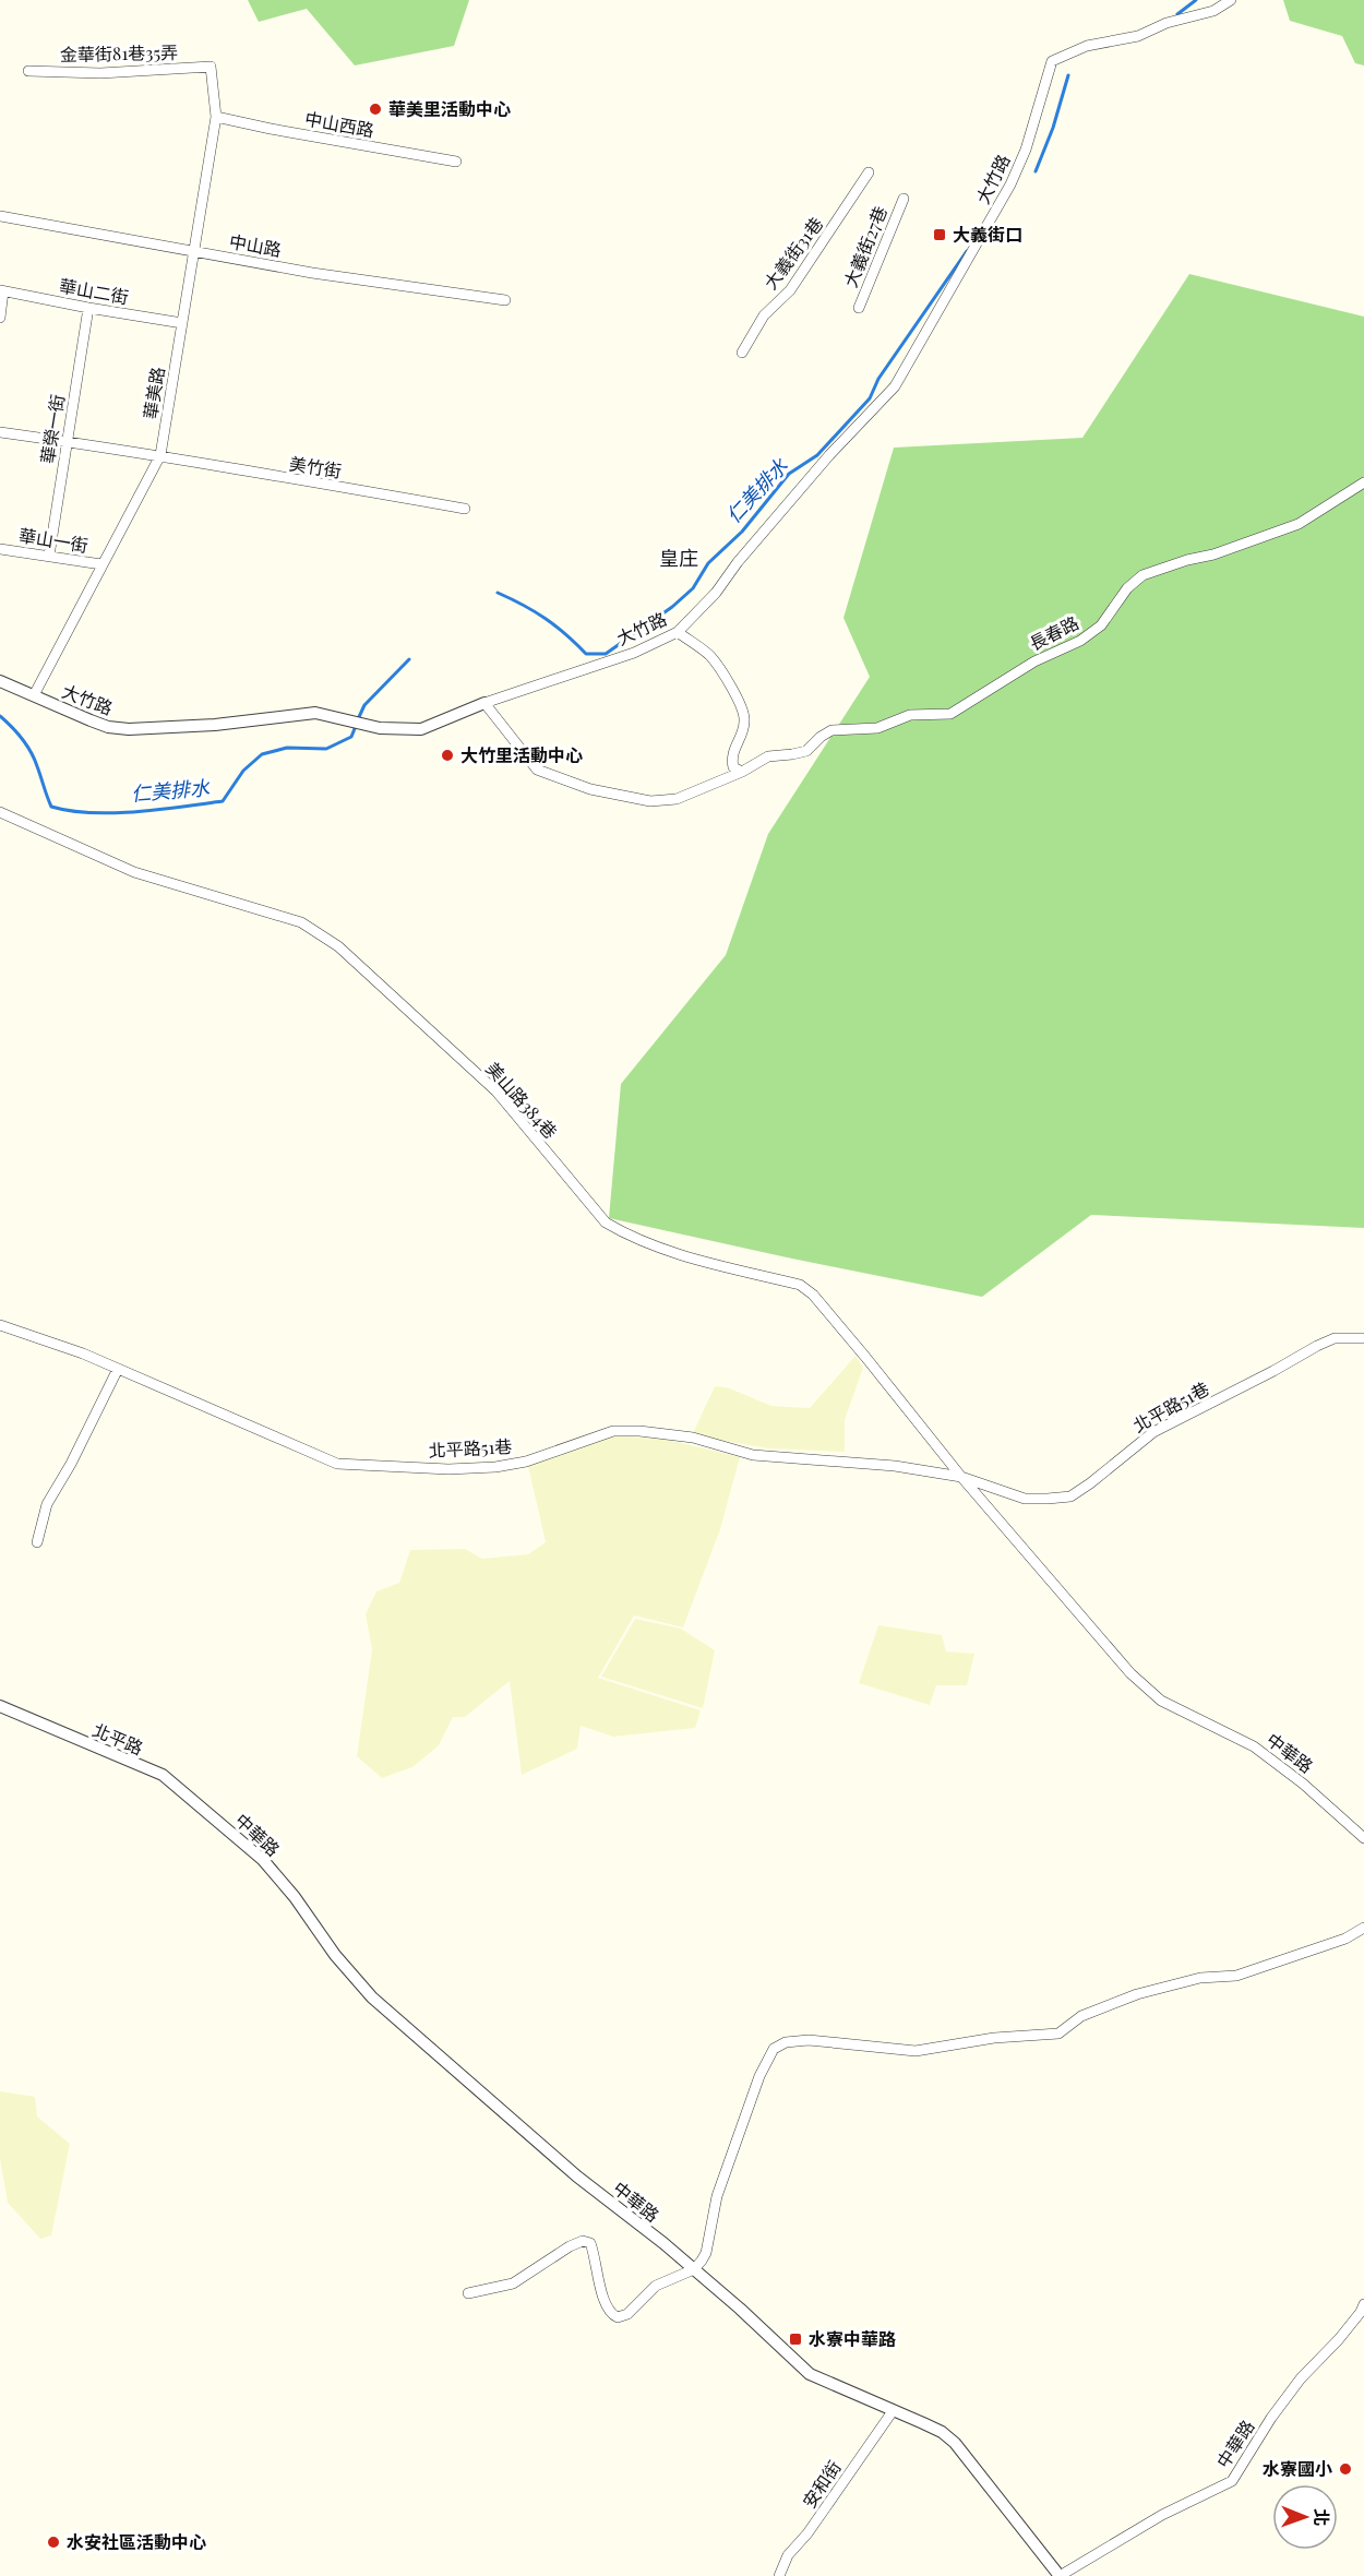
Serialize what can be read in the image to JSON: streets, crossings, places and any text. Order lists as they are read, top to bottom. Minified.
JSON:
{"streets":{"street":["金華街81巷35弄","中山西路","大竹路","中山路","大義街27巷","大義街31巷","華山二街","華美路","華榮一街","美竹街","華山一街","長春路","美山路384巷","北平路51巷","北平路","中華路","安和街"]},"crossings":[["金華街81巷35弄","華美路"],["中山西路","華美路"],["大竹路","華美路"],["大竹路","長春路"],["中山路","華美路"],["華山二街","華美路"],["華山二街","華榮一街"],["華美路","美竹街"],["華美路","華山一街"],["華榮一街","美竹街"],["華榮一街","華山一街"],["美山路384巷","北平路51巷"],["美山路384巷","中華路"],["北平路51巷","中華路"],["北平路","中華路"],["中華路","安和街"]],"districts":["皇庄"],"water":["仁美排水"],"places":{"other":["華美里活動中心","大竹里活動中心","水寮國小","水安社區活動中心"],"transit":["大義街口","水寮中華路"]},"north":"right"}
